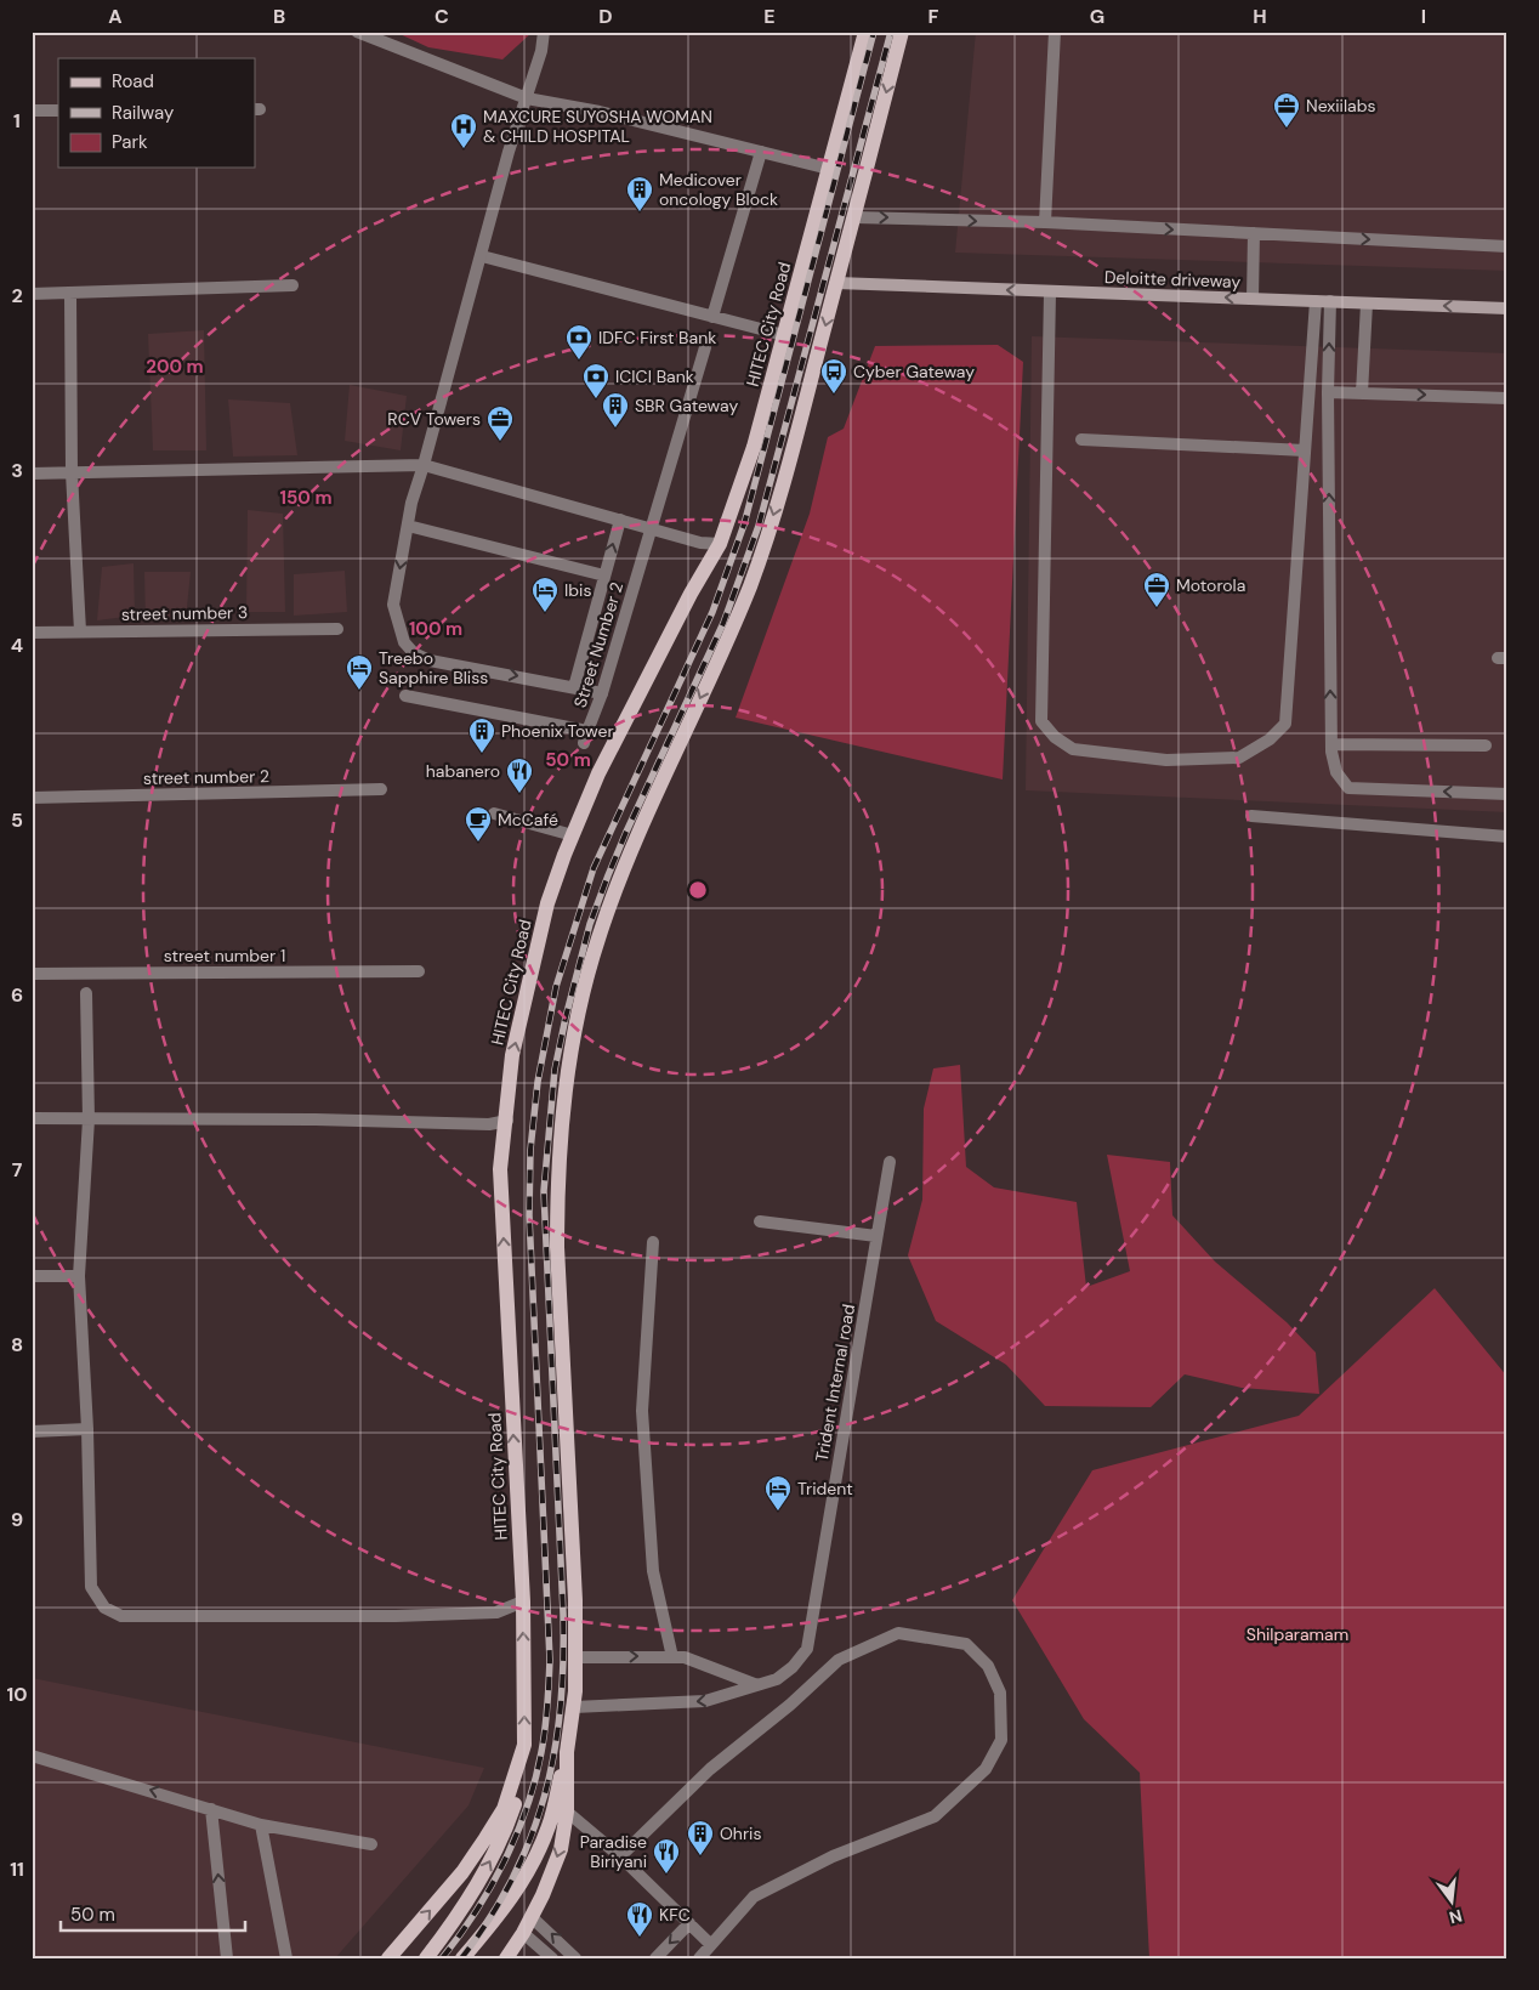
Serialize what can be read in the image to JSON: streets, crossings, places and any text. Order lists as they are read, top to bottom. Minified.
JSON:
{"streets":{"main road":["HITEC City Road"],"street":["Deloitte driveway","street number 3","Street Number 2","street number 2","street number 1","Trident Internal road"]},"parks":["Shilparamam"],"places":{"office":["Nexiilabs","RCV Towers","Motorola"],"hospital":["MAXCURE SUYOSHA WOMAN & CHILD HOSPITAL"],"building":["Medicover oncology Block","SBR Gateway","Phoenix Tower","Ohris"],"bank":["IDFC First Bank","ICICI Bank"],"bus stop":["Cyber Gateway"],"hotel":["Ibis","Treebo Sapphire Bliss","Trident"],"restaurant":["habanero","Paradise Biriyani","KFC"],"cafe":["McCafé"]},"legend":["Road","Railway","Park"],"scale_bar":"50 m","north":"bottom","grid":{"columns":["A","B","C","D","E","F","G","H","I"],"rows":["1","2","3","4","5","6","7","8","9","10","11"]},"rings":["200 m","150 m","100 m","50 m"]}
